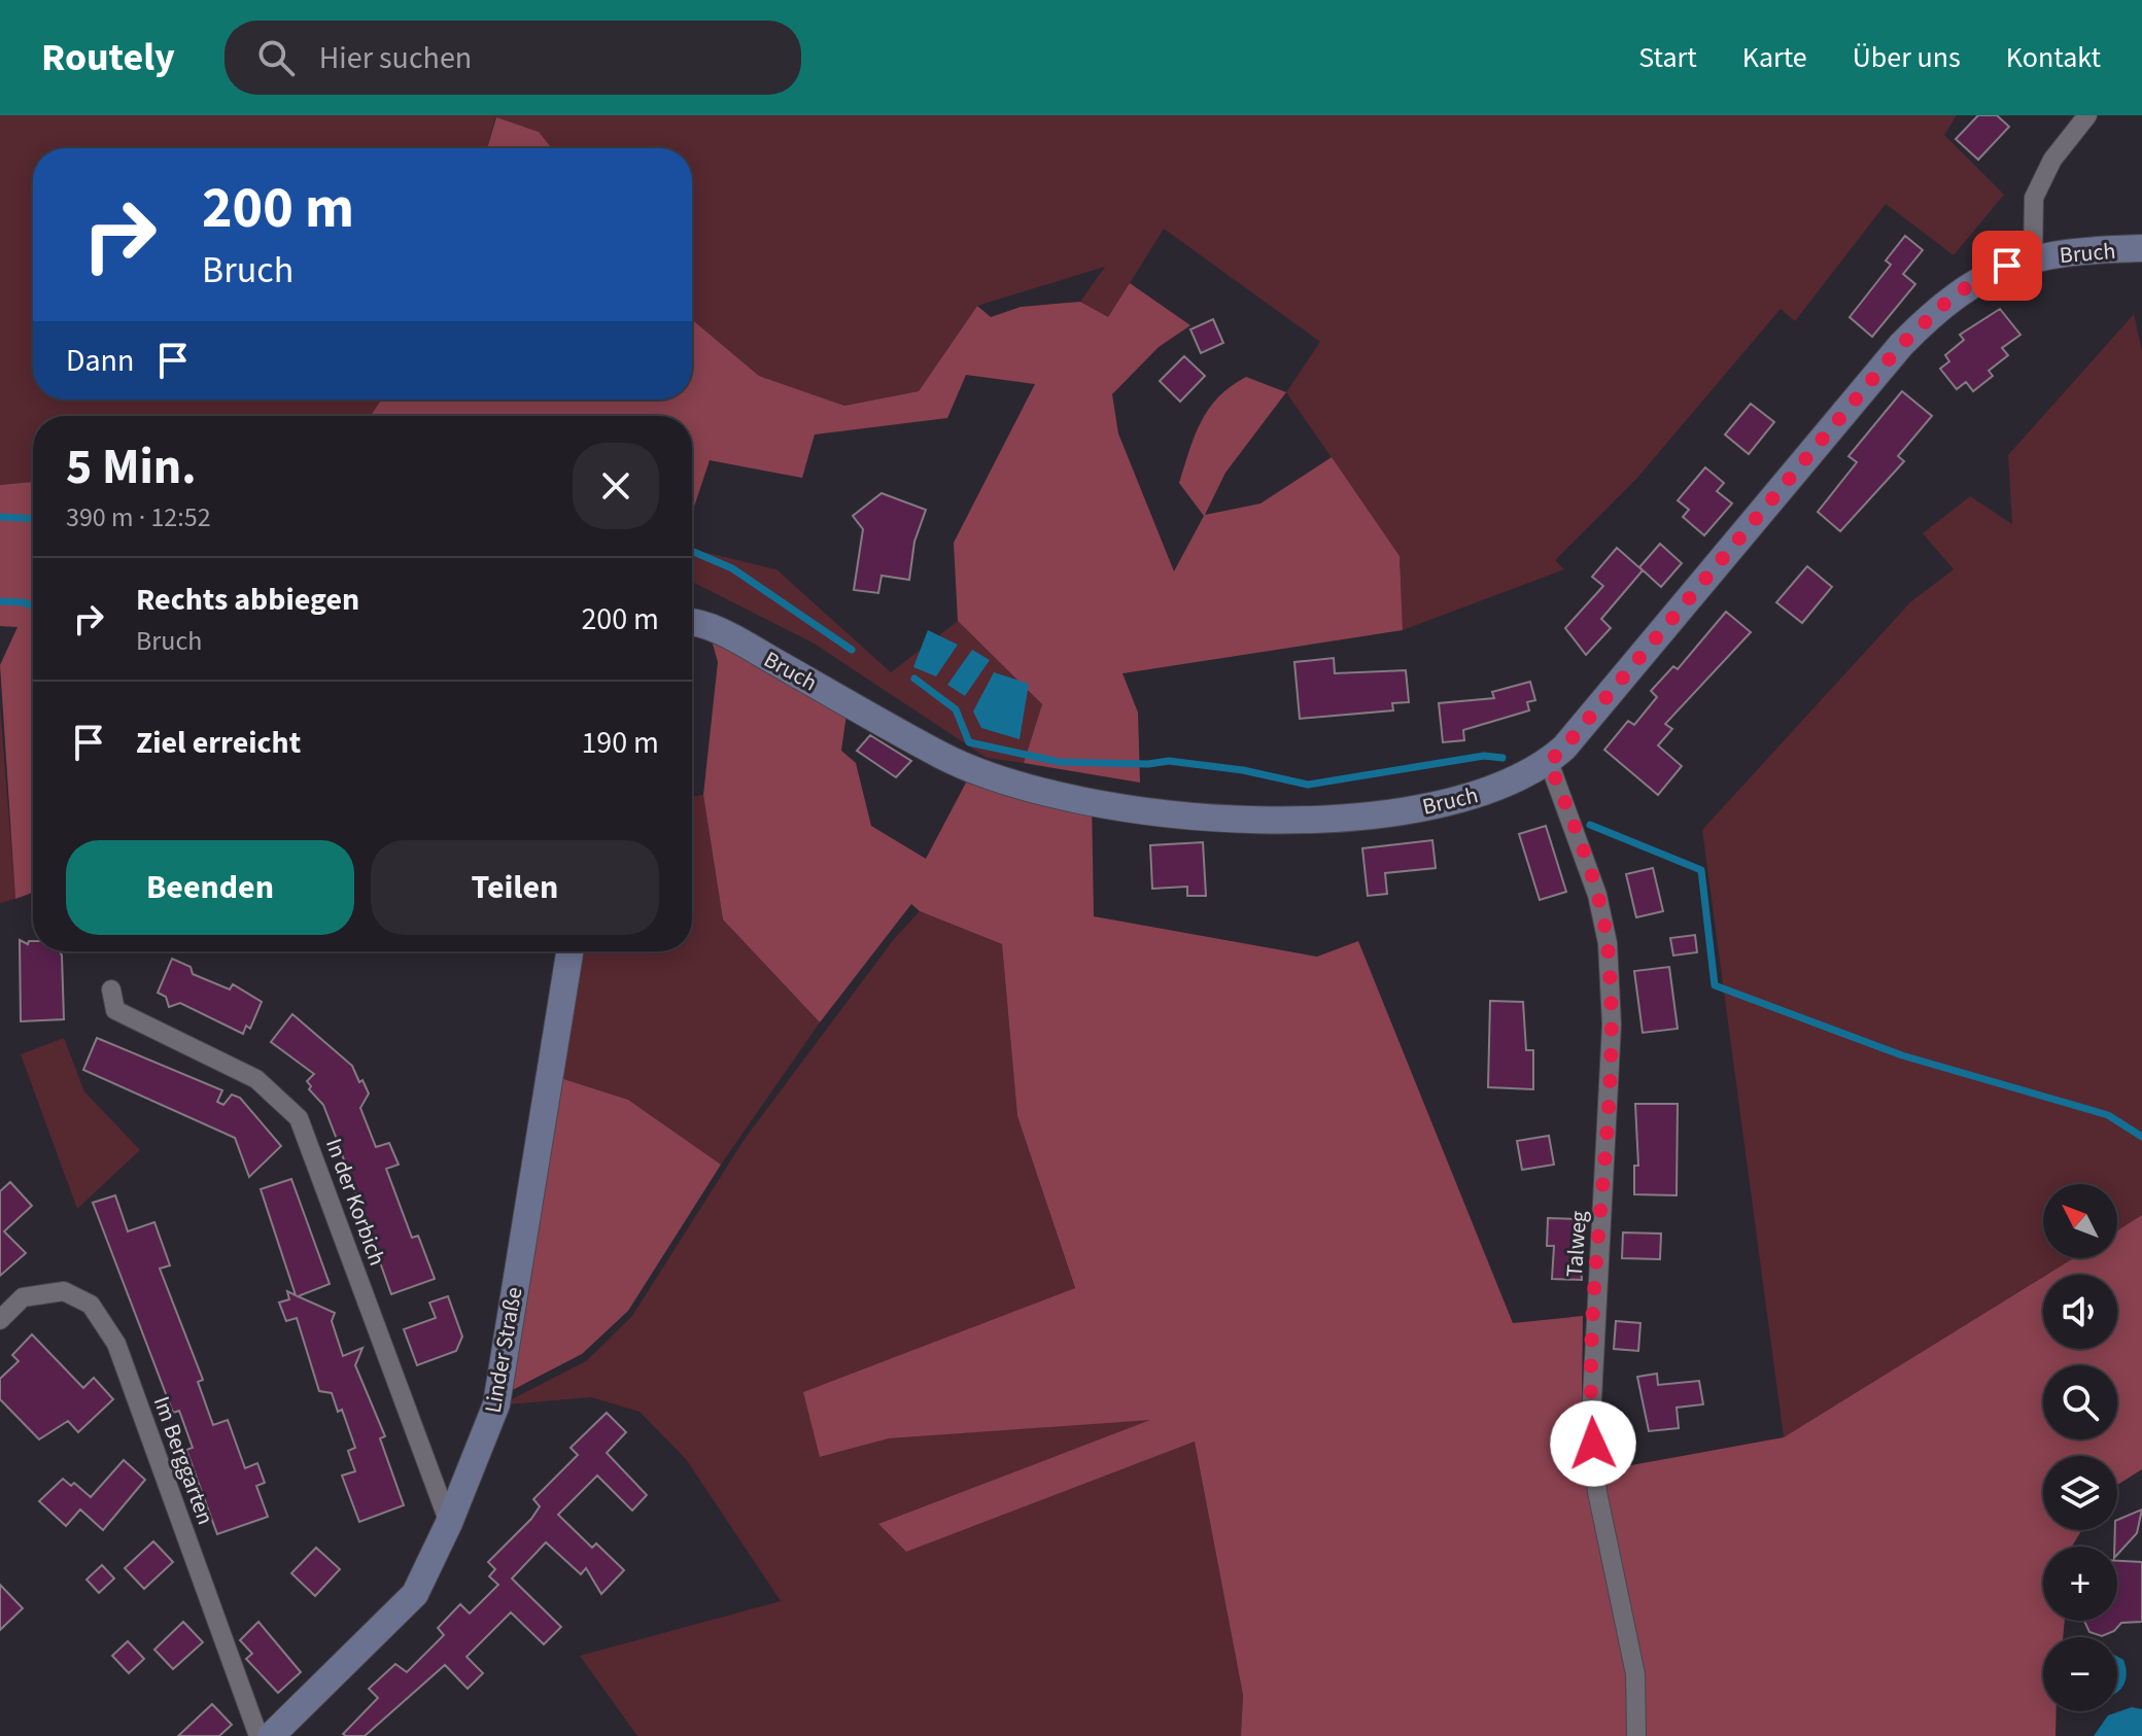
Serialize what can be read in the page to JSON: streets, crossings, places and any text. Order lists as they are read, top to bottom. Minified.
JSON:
{"streets":{"street":["Bruch","In der Korbich","Talweg","Linder Straße","Im Berggarten"]},"crossings":[["Bruch","Talweg"],["In der Korbich","Linder Straße"]],"north":"top left","page":{"header":"Routely","search":"Hier suchen","nav":["Start","Karte","Über uns","Kontakt"],"turn":["200 m","Bruch"],"then":"Dann","heading":["5 Min.","390 m · 12:52"],"list":[{"name":"Rechts abbiegen","note":"Bruch","value":"200 m"},{"name":"Ziel erreicht","value":"190 m"}],"buttons":["Beenden","Teilen"],"map_buttons":["+","−"]}}
